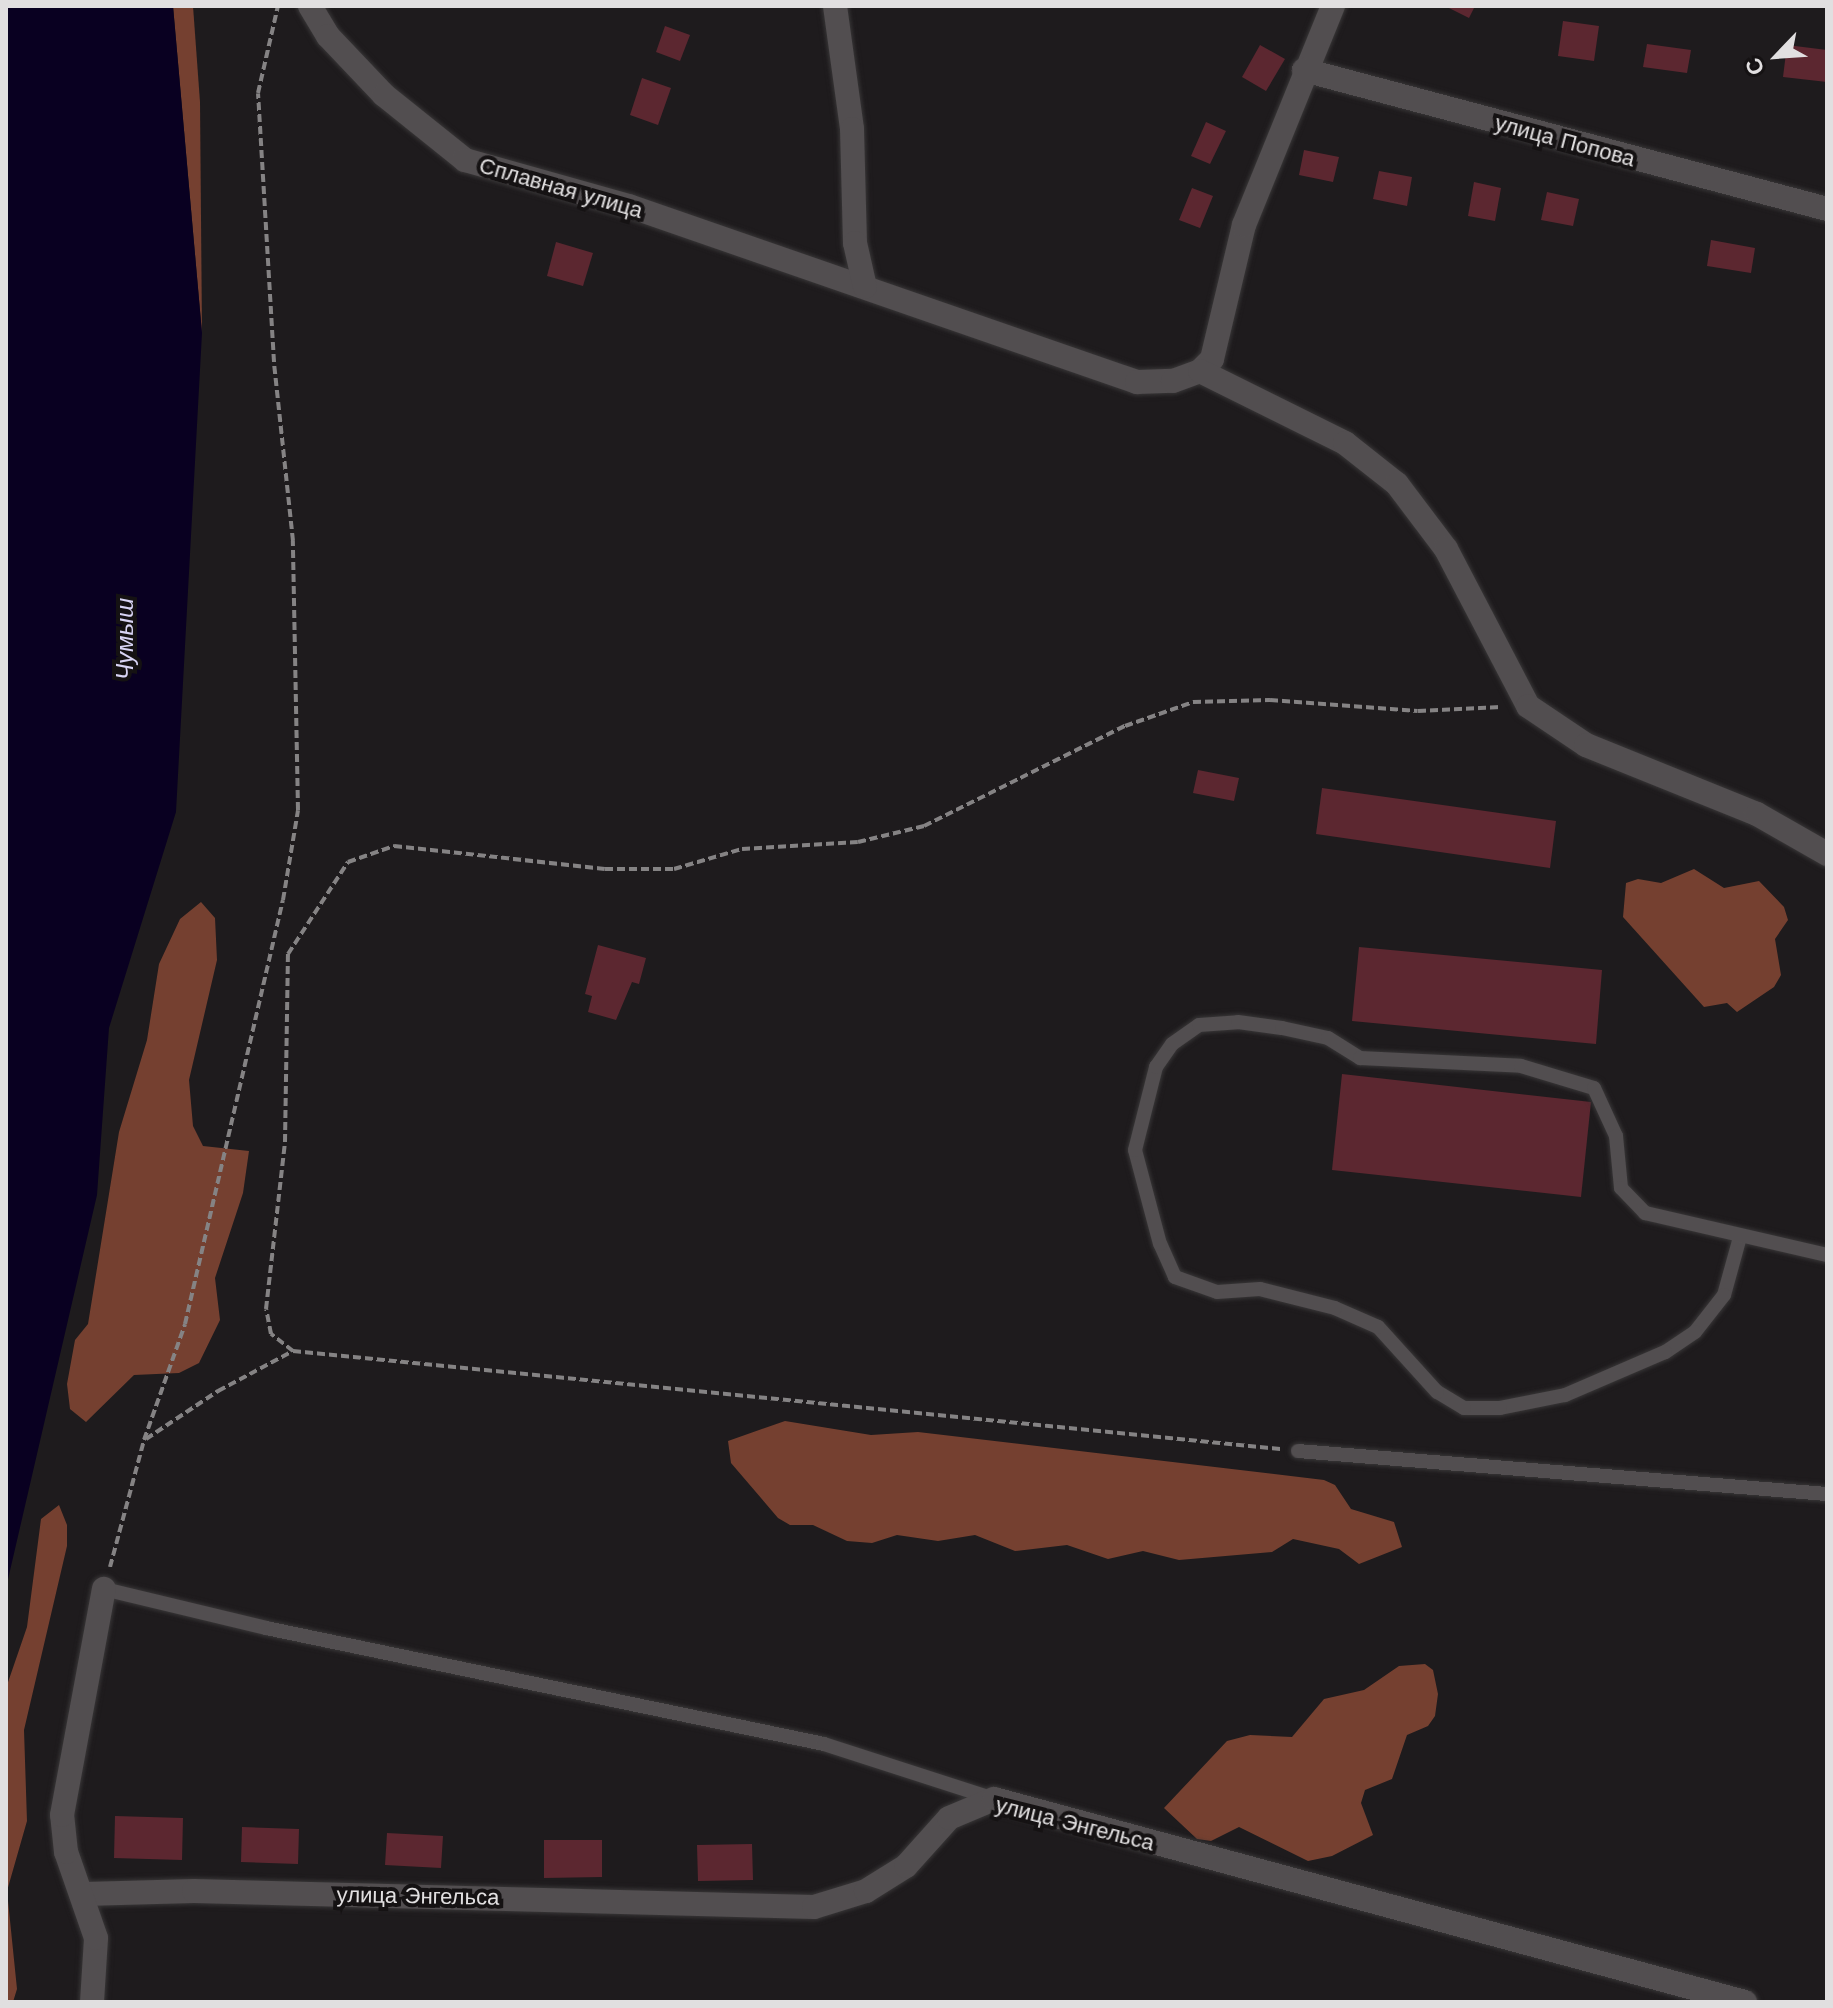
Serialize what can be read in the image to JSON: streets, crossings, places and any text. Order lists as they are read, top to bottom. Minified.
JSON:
{"streets":{"street":["улица Попова","Сплавная улица","улица Энгельса"]},"water":["Чумыш"],"north":"bottom left"}
